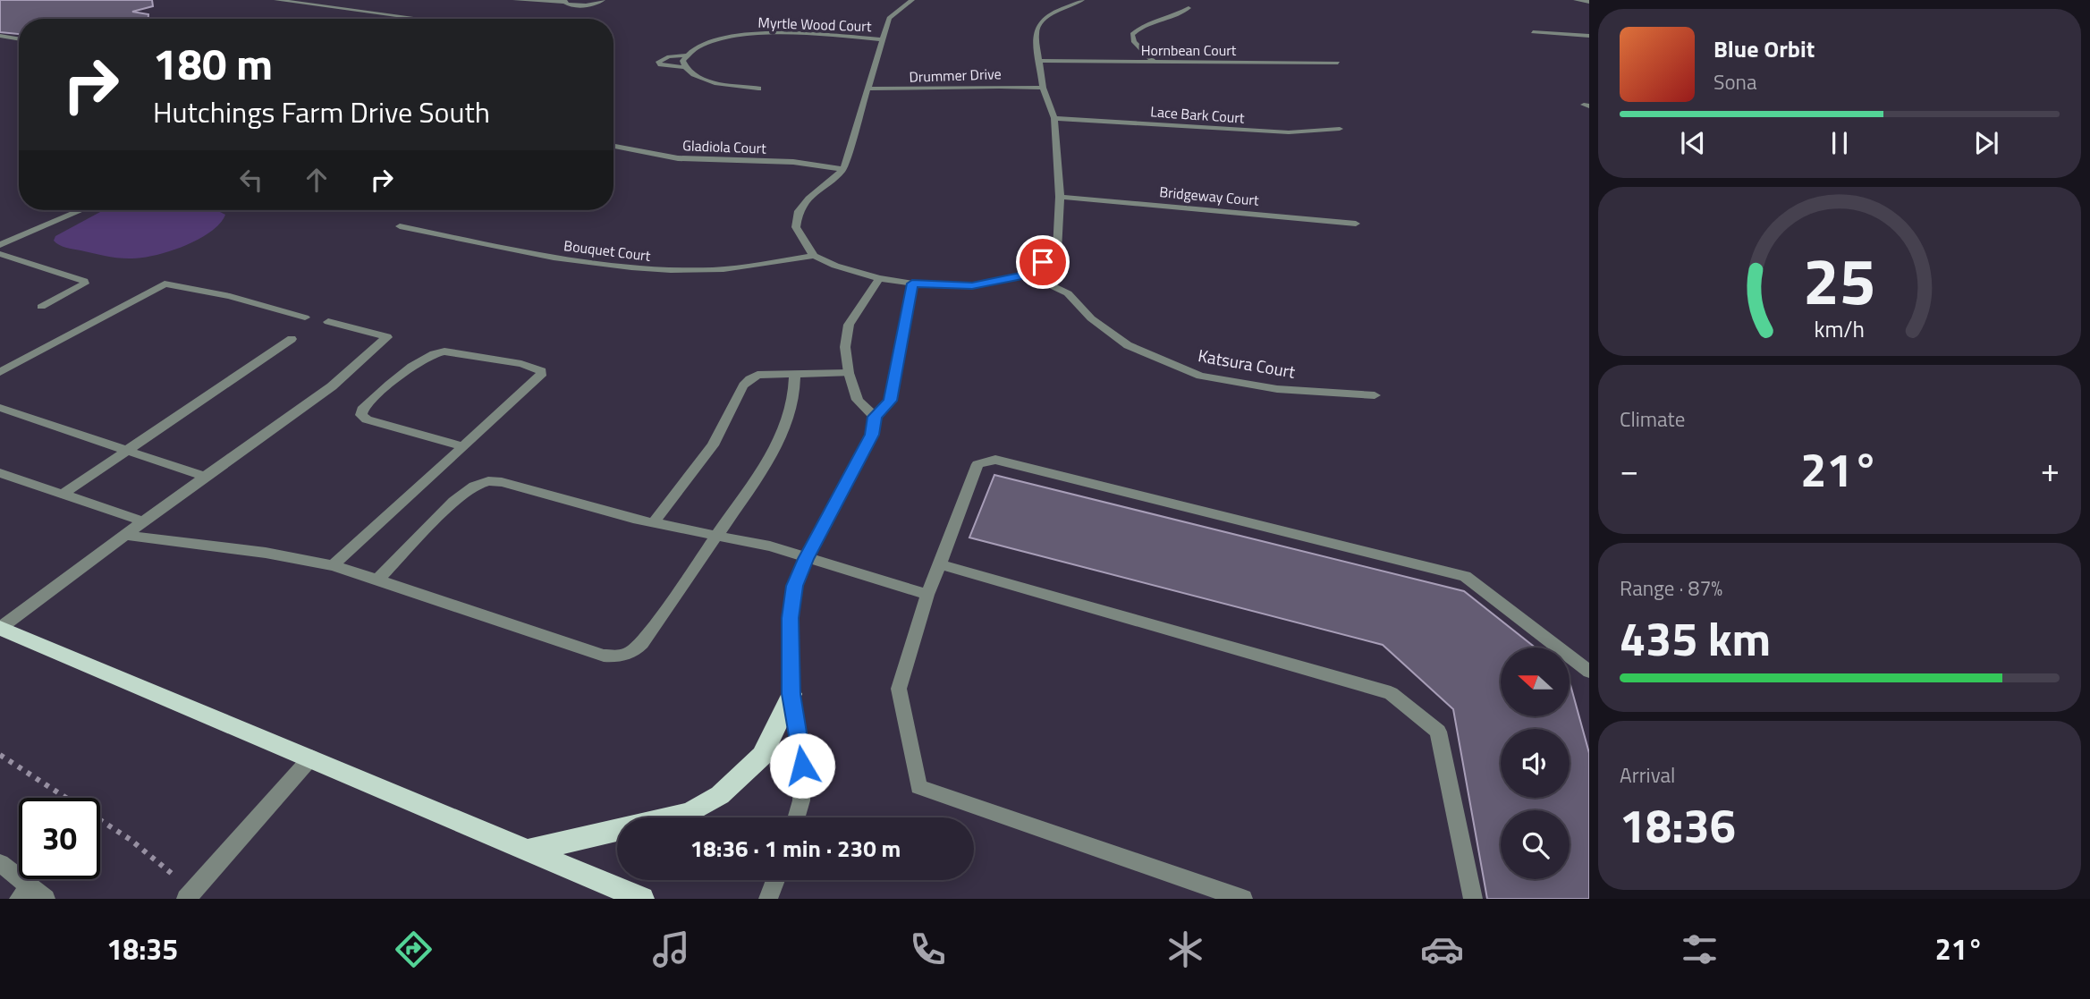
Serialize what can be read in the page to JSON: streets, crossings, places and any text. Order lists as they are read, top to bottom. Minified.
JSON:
{"streets":{"street":["Myrtle Wood Court","Hornbean Court","Drummer Drive","Lace Bark Court","Gladiola Court","Bridgeway Court","Bouquet Court","Katsura Court"]},"north":"left","page":{"turn":["180 m","Hutchings Farm Drive South"],"song":["Blue Orbit","Sona"],"tile":["Climate",["Range · 87%","435 km"],["Arrival","18:36"]],"heat":["−","21°","+"],"limit":"30","trip":"18:36 · 1 min · 230 m","tabs":["18:35","21°"],"gauge":["25","km/h"]}}
